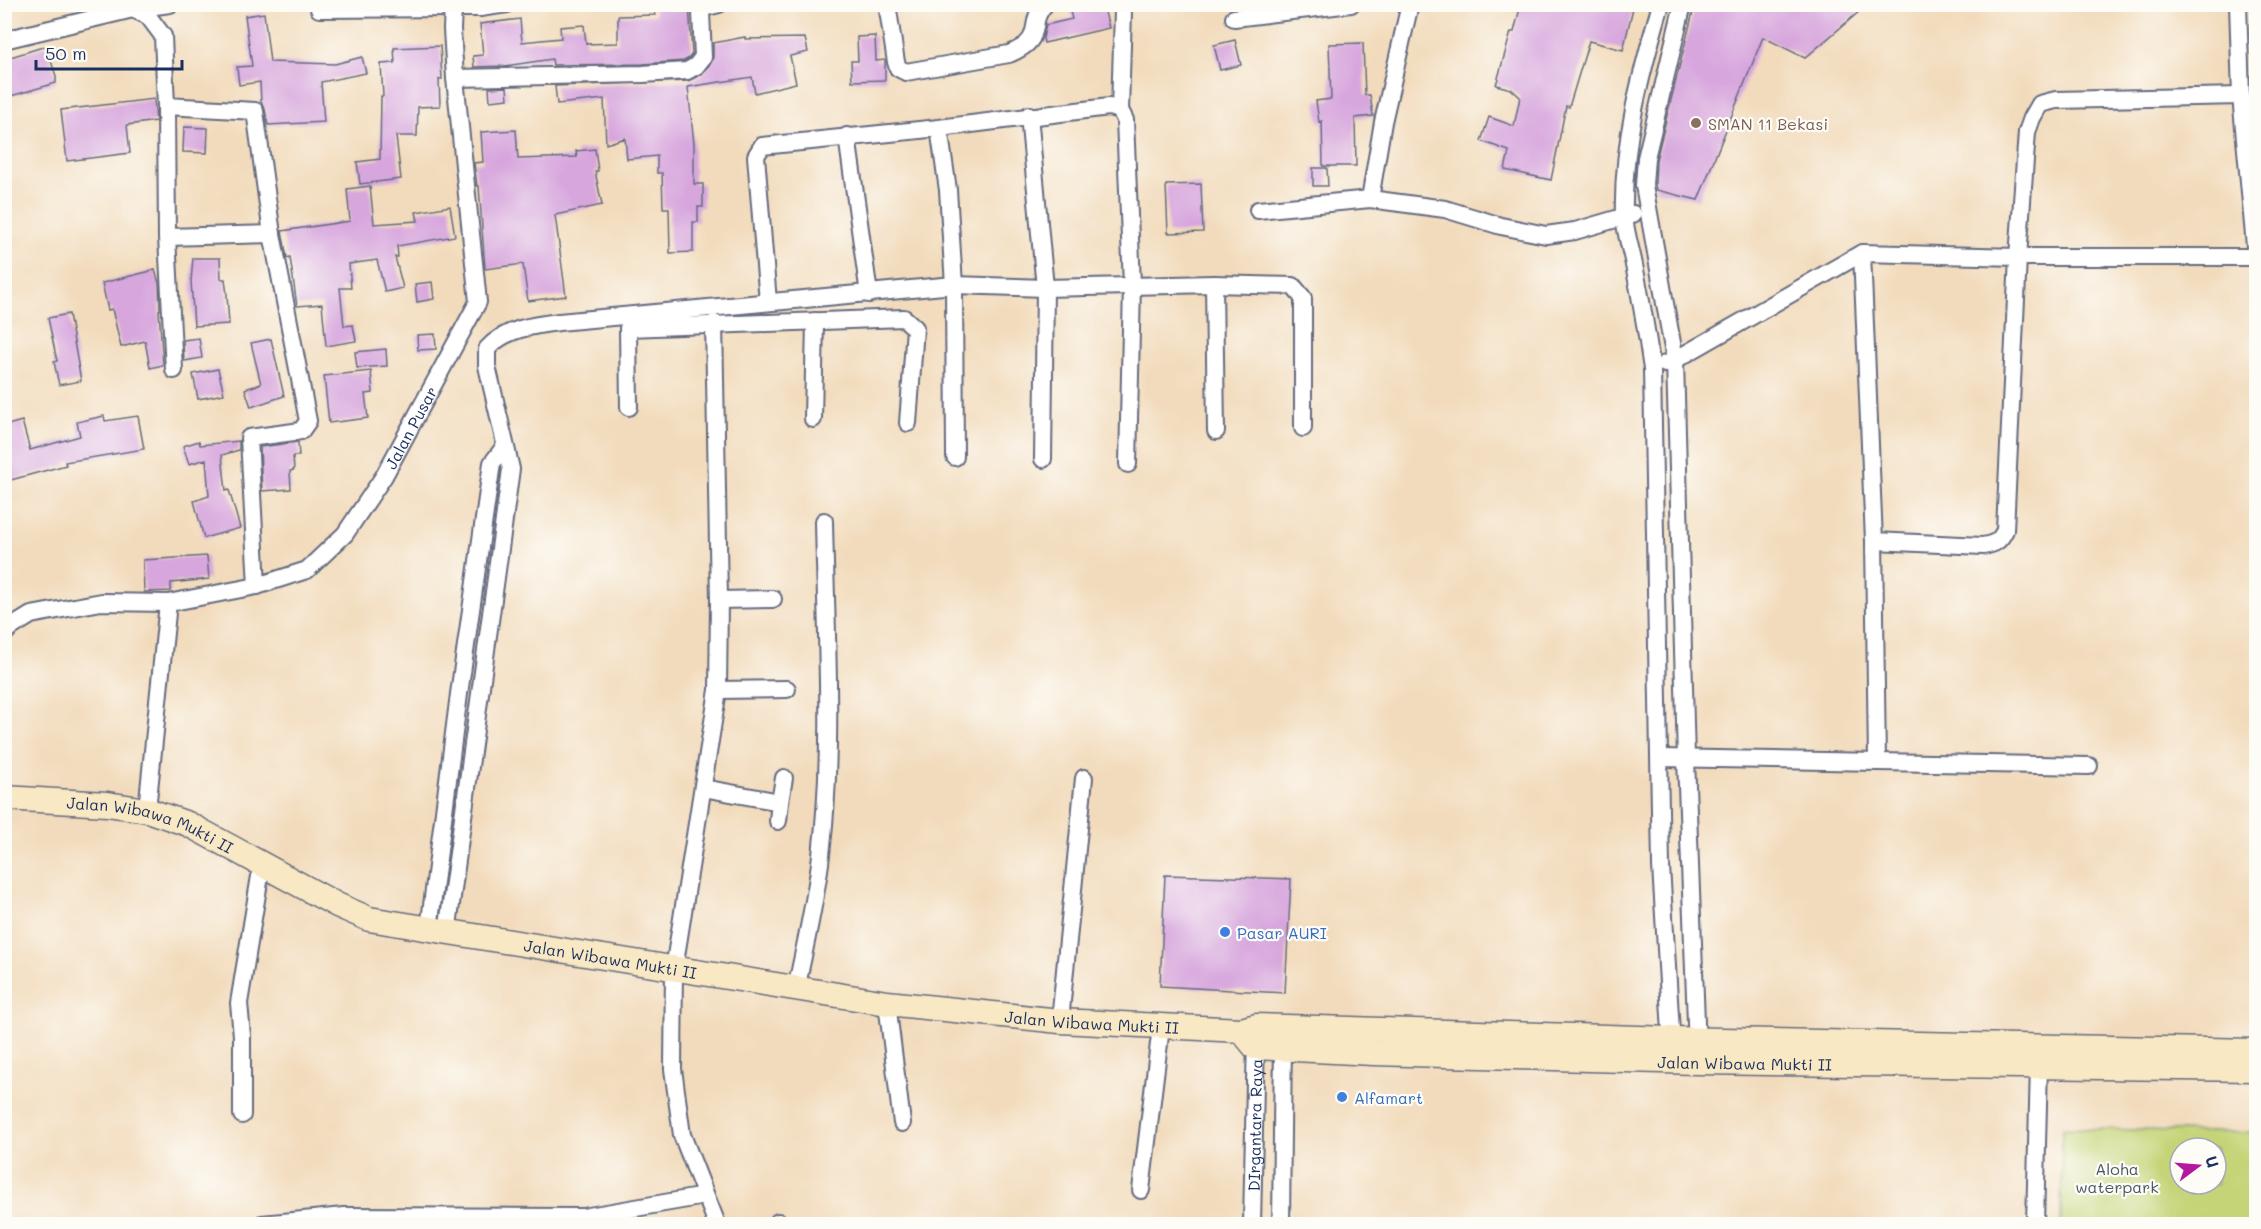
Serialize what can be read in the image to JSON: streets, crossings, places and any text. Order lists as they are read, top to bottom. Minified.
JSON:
{"streets":{"main road":["Jalan Wibawa Mukti II"],"street":["Jalan Pusar","DIrgantara Raya"]},"crossings":[["Jalan Wibawa Mukti II","DIrgantara Raya"]],"parks":["Aloha waterpark"],"places":["SMAN 11 Bekasi","Pasar AURI","Alfamart"],"scale_bar":"50 m","north":"right"}
